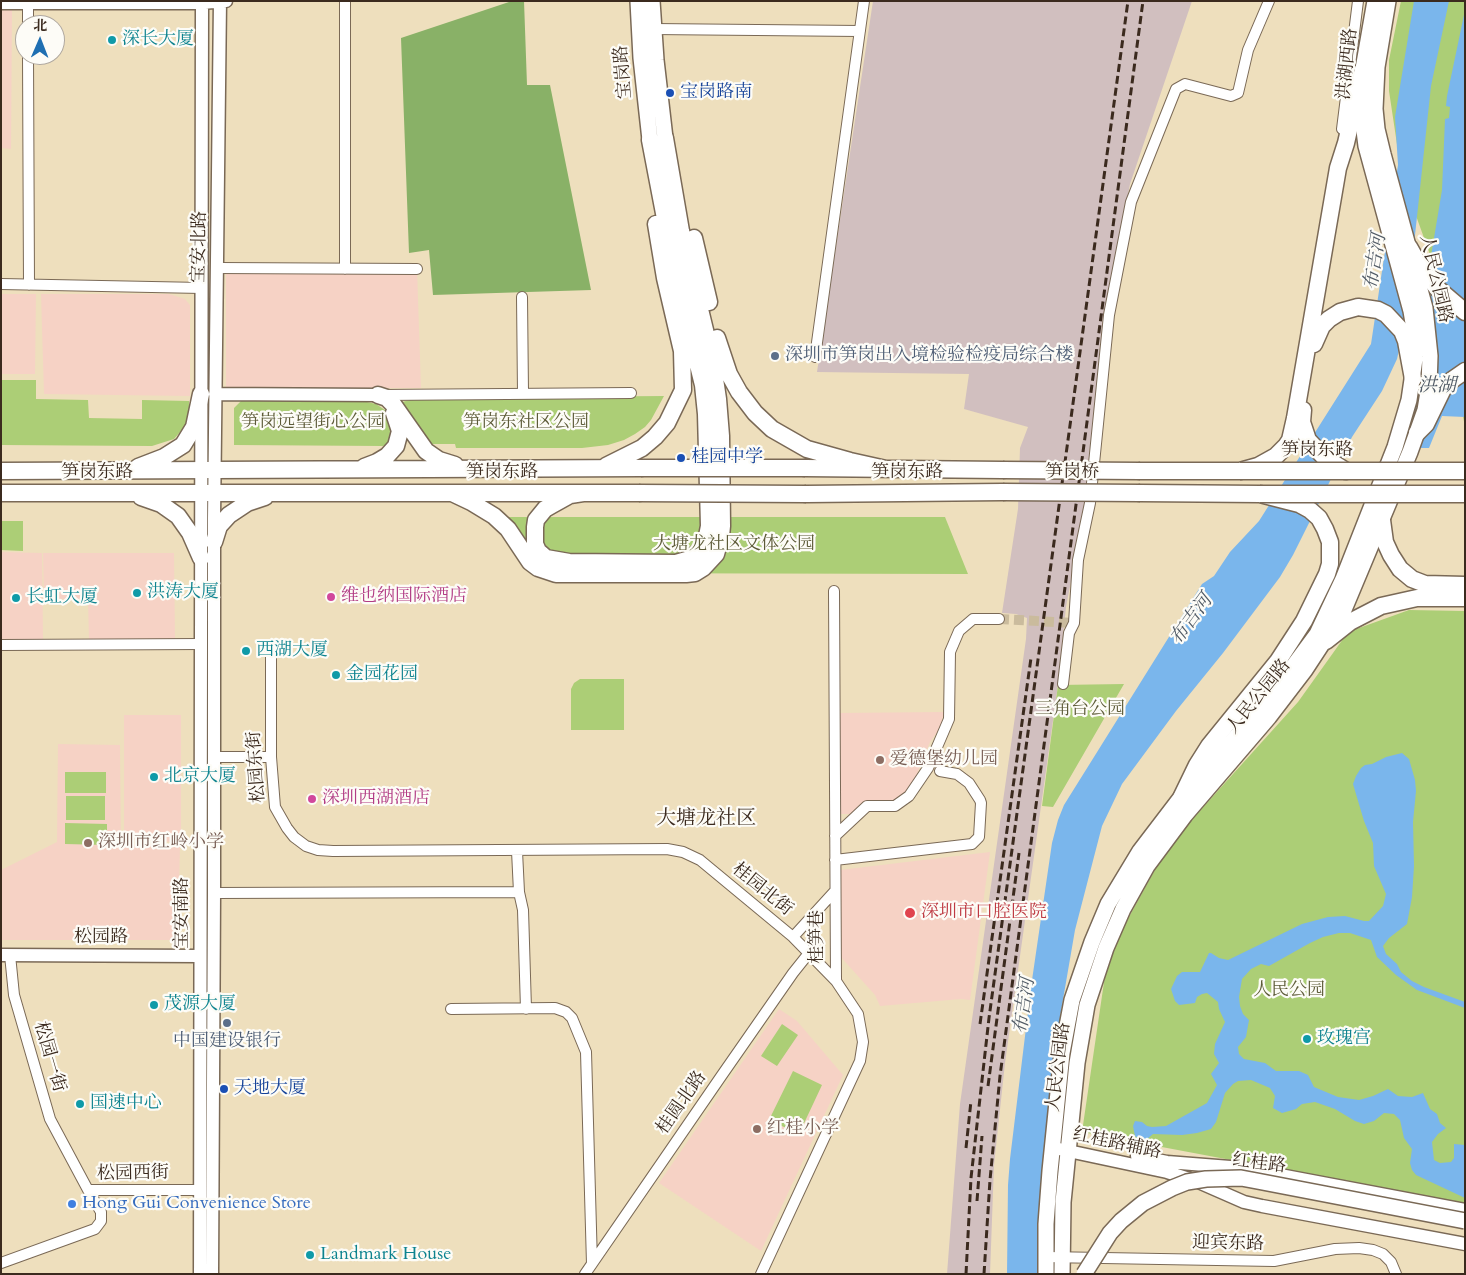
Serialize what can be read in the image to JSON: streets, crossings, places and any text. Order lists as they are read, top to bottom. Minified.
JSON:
{"streets":{"main road":["洪湖西路","宝岗路","人民公园路","笋岗东路","笋岗桥","红桂路"],"street":["宝安北路","松园东街","桂园北街","宝安南路","桂笋巷","松园路","松园一街","桂圆北路","红桂路辅路","松园西街","迎宾东路"]},"crossings":[["洪湖西路","人民公园路"],["宝安北路","笋岗东路"],["宝安北路","宝安南路"],["人民公园路","红桂路辅路"],["人民公园路","迎宾东路"],["笋岗东路","笋岗桥"],["笋岗东路","宝安南路"],["松园东街","桂园北街"],["桂园北街","桂笋巷"],["桂园北街","桂圆北路"],["宝安南路","松园路"],["宝安南路","松园西街"],["松园路","松园一街"],["松园一街","松园西街"]],"districts":["大塘龙社区"],"water":["布吉河","洪湖"],"parks":["笋岗远望街心公园","笋岗东社区公园","大塘龙社区文体公园","三角台公园","人民公园"],"places":["深长大厦","宝岗路南","深圳市笋岗出入境检验检疫局综合楼","桂园中学","洪涛大厦","维也纳国际酒店","长虹大厦","西湖大厦","金园花园","爱德堡幼儿园","北京大厦","深圳西湖酒店","深圳市红岭小学","深圳市口腔医院","茂源大厦","中国建设银行","玫瑰宫","天地大厦","国速中心","红桂小学","Hong Gui Convenience Store","Landmark House"],"north":"top"}
